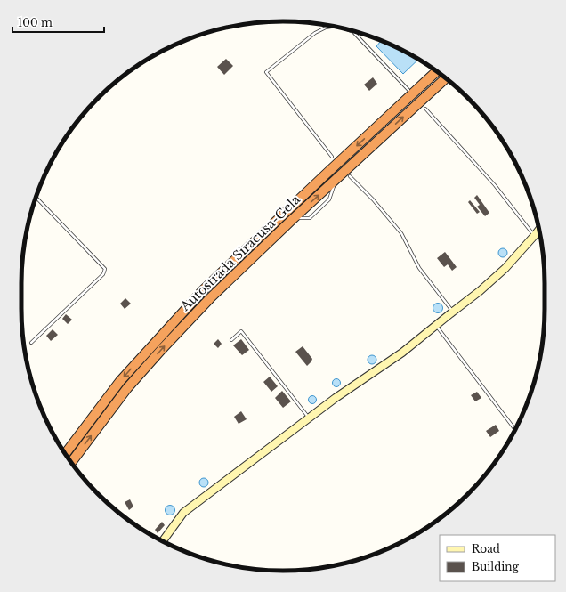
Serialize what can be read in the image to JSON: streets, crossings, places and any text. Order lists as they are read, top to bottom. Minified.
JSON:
{"streets":{"highway":["Autostrada Siracusa-Gela"]},"legend":["Road","Building"],"scale_bar":"100 m"}
